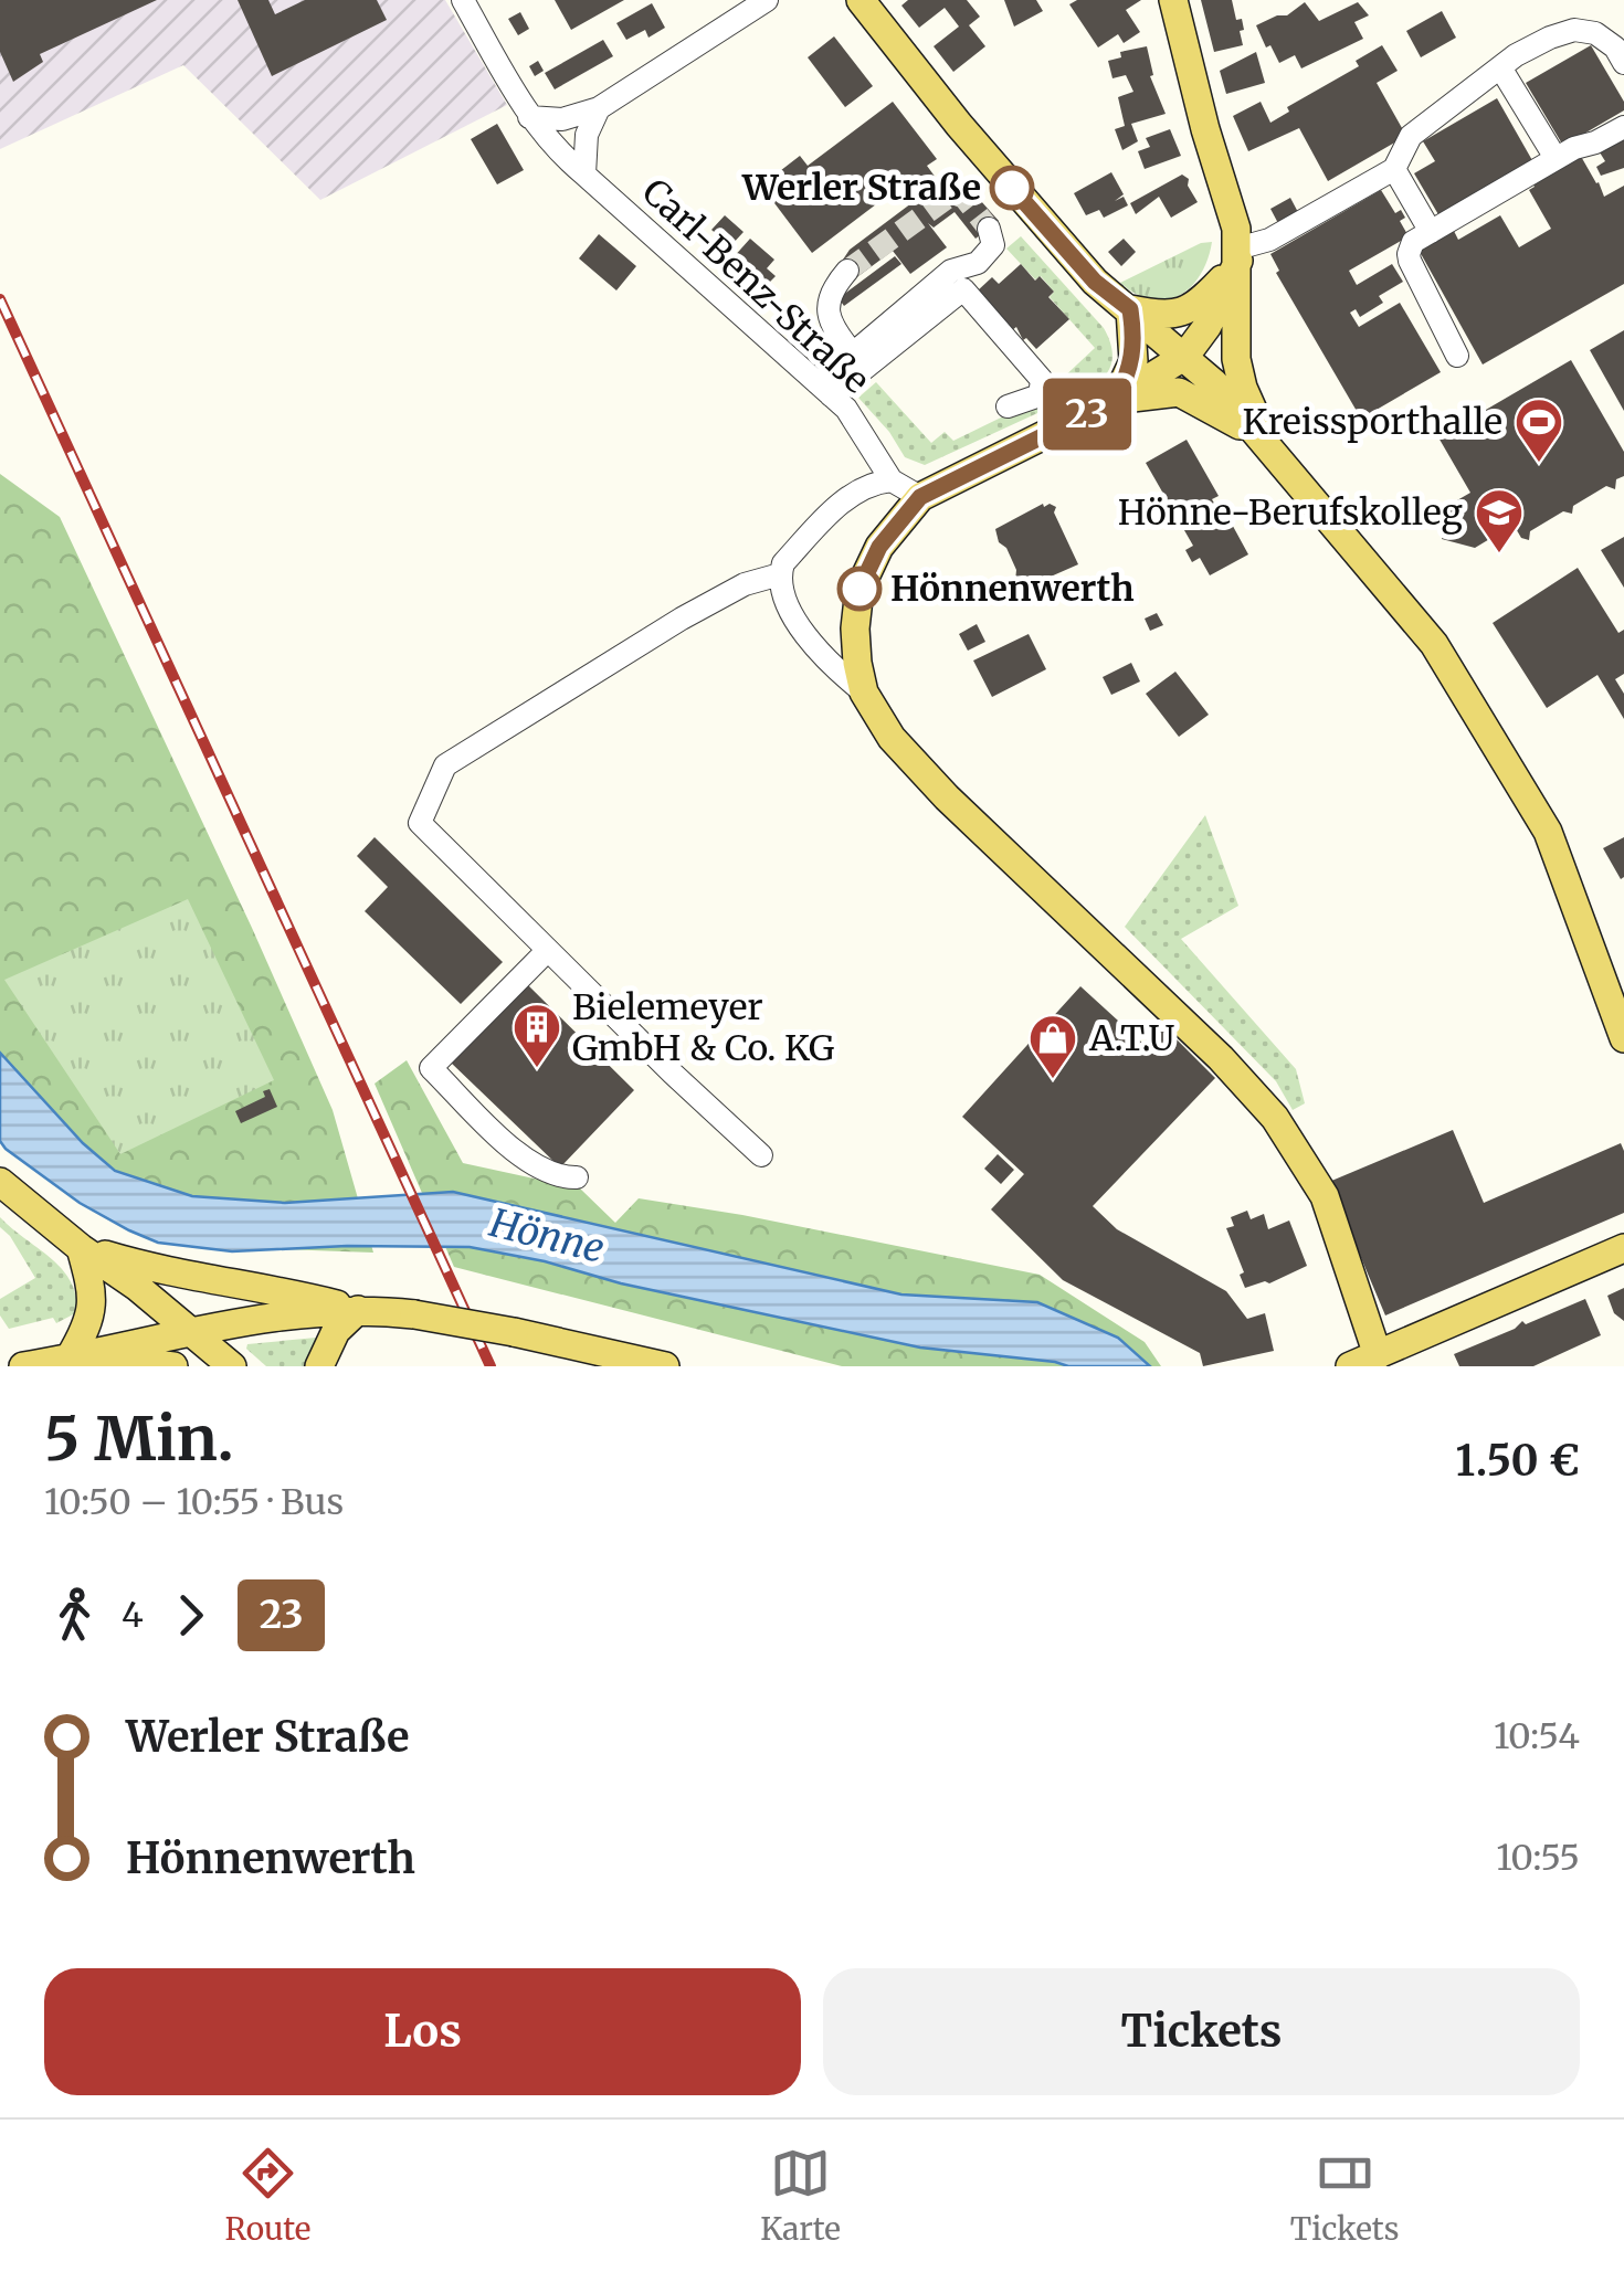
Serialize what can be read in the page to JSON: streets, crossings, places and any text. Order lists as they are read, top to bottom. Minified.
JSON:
{"streets":{"street":["Carl-Benz-Straße"]},"water":["Hönne"],"places":{"other":["Werler Straße","Hönnenwerth"],"sports":["Kreissporthalle"],"school or university":["Hönne-Berufskolleg"],"building":["Bielemeyer GmbH & Co. KG"],"shop":["A.T.U"]},"lines":["bus line 23"],"page":{"on_map":"23","heading":["5 Min.","10:50 – 10:55 · Bus","1.50 €"],"legs":["4","23"],"list":[{"name":"Werler Straße","value":"10:54"},{"name":"Hönnenwerth","value":"10:55"}],"buttons":["Los","Tickets"],"tabs":["Route","Karte","Tickets"]}}
